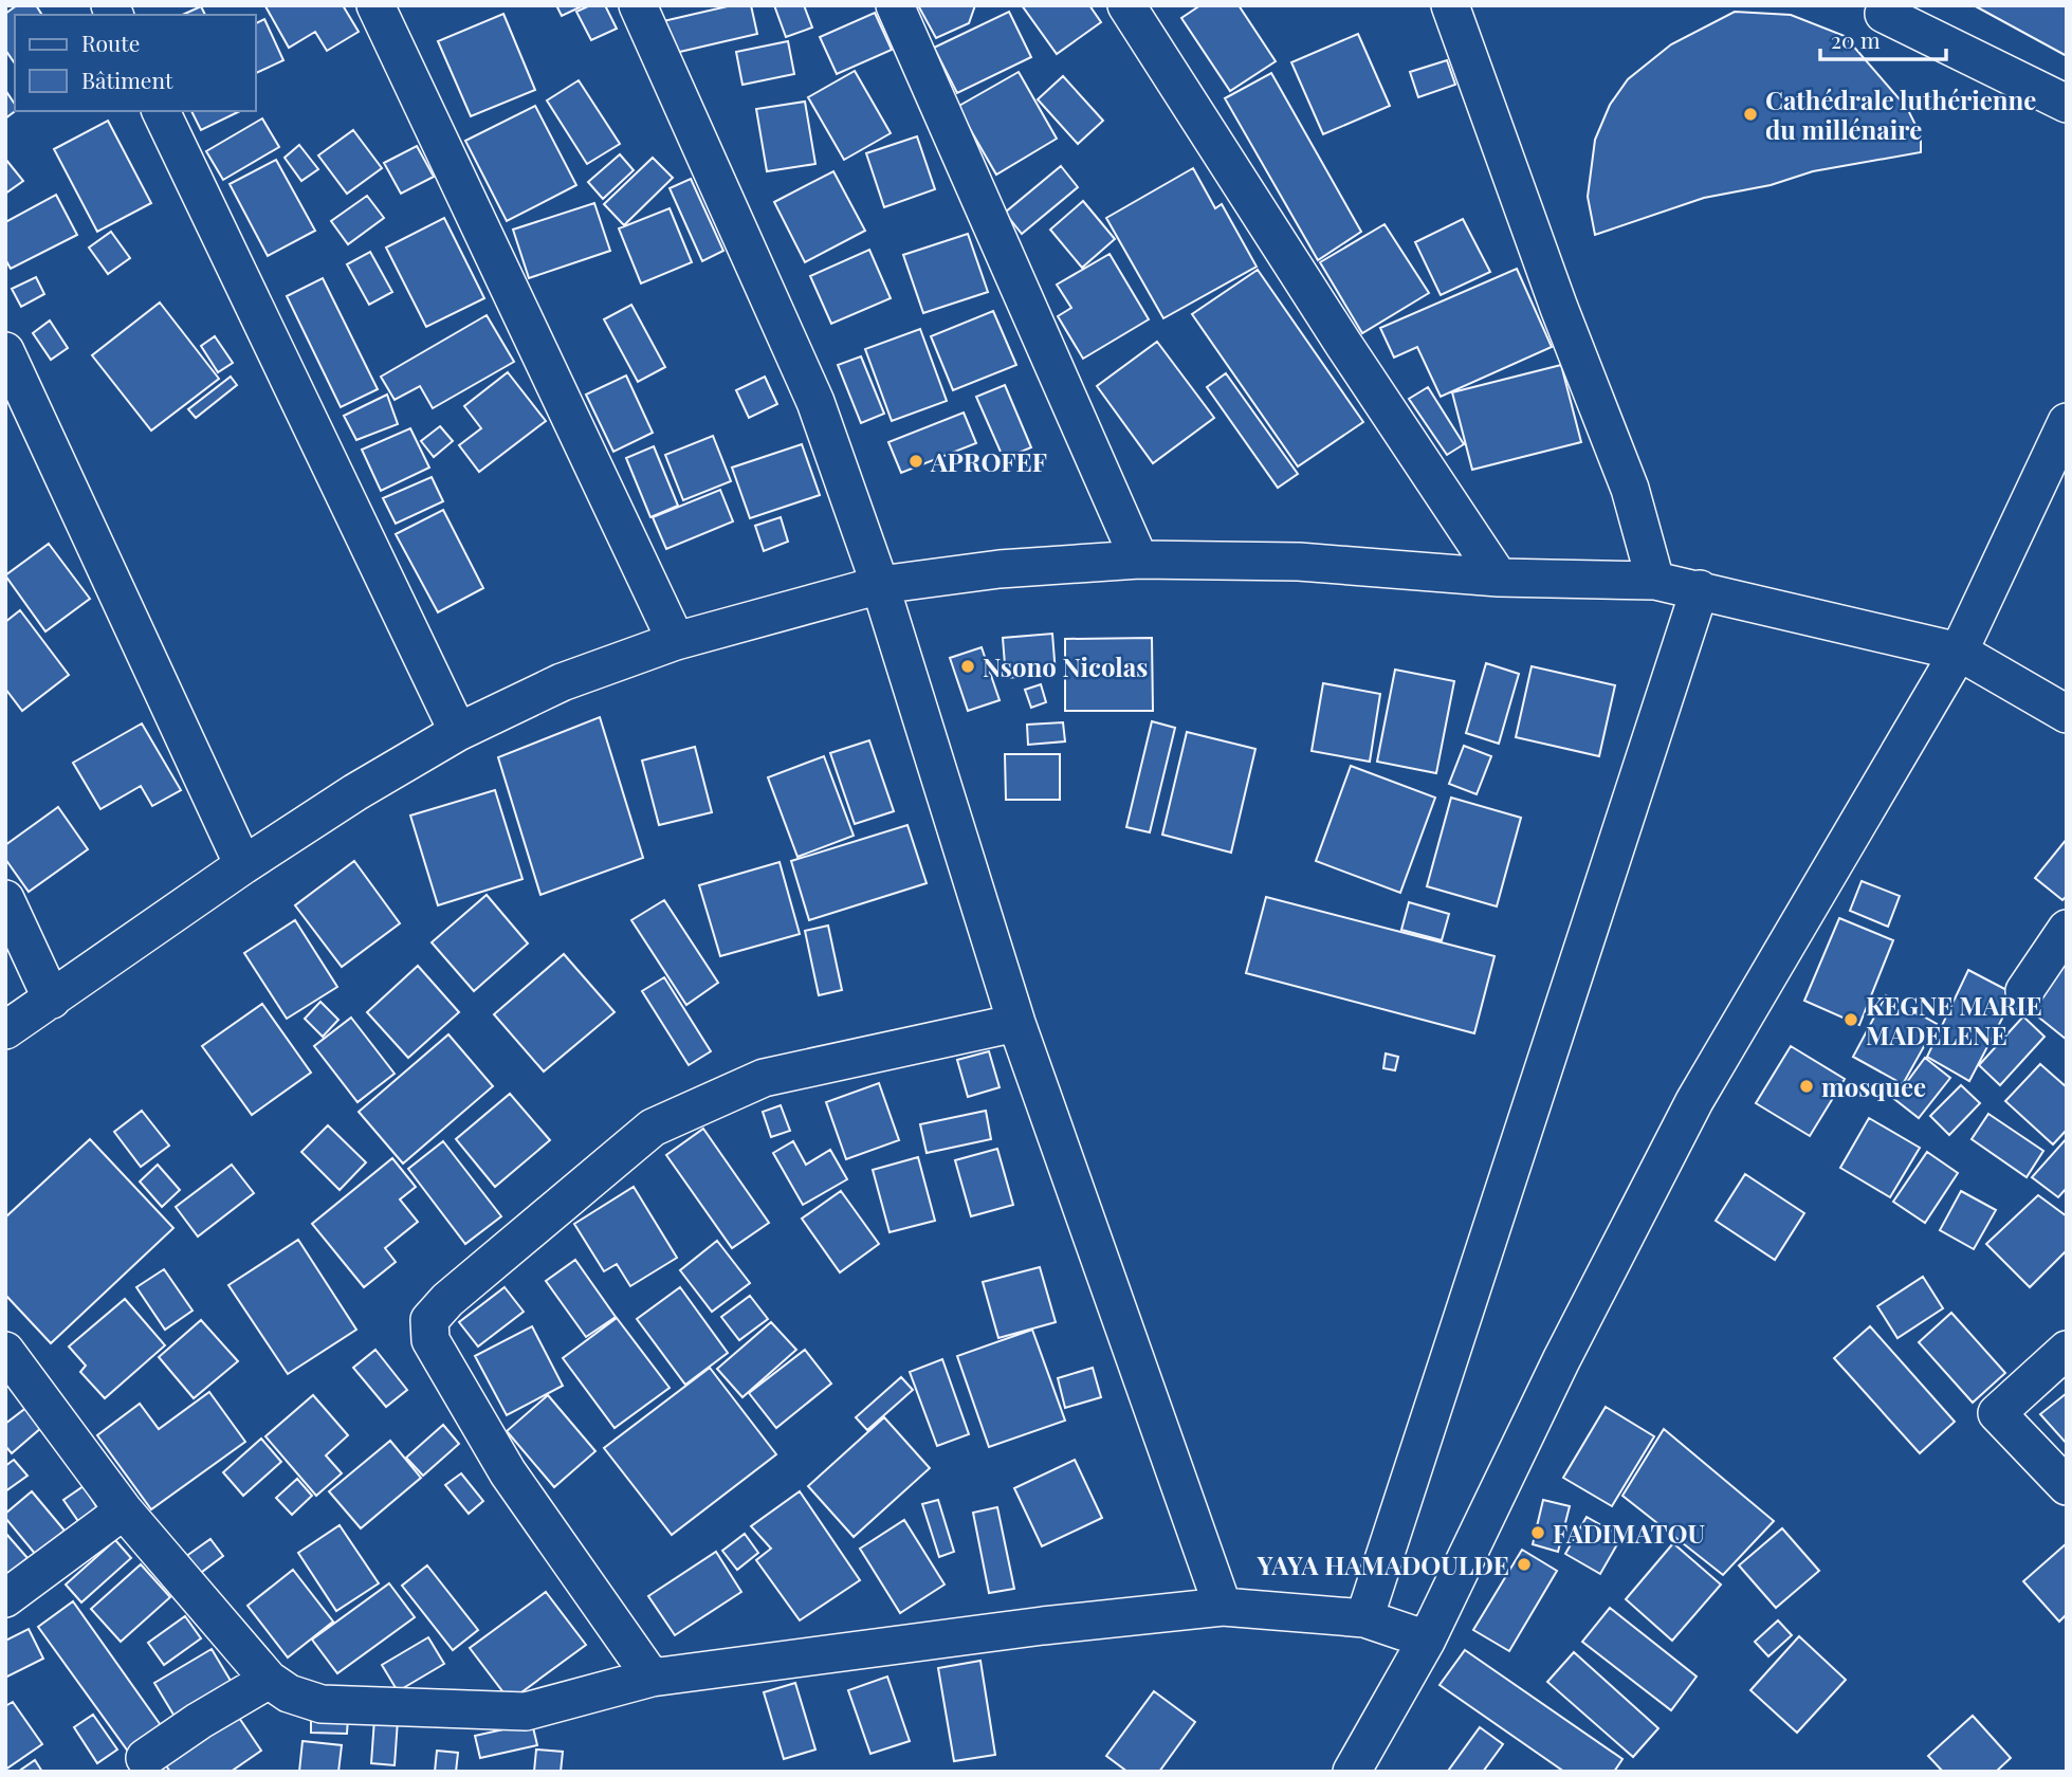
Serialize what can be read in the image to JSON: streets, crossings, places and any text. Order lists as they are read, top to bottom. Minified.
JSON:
{"places":["Cathédrale luthérienne du millénaire","APROFEF","Nsono Nicolas","KEGNE MARIE MADELENE","mosquee","FADIMATOU","YAYA HAMADOULDE"],"legend":["Route","Bâtiment"],"scale_bar":"20 m"}
